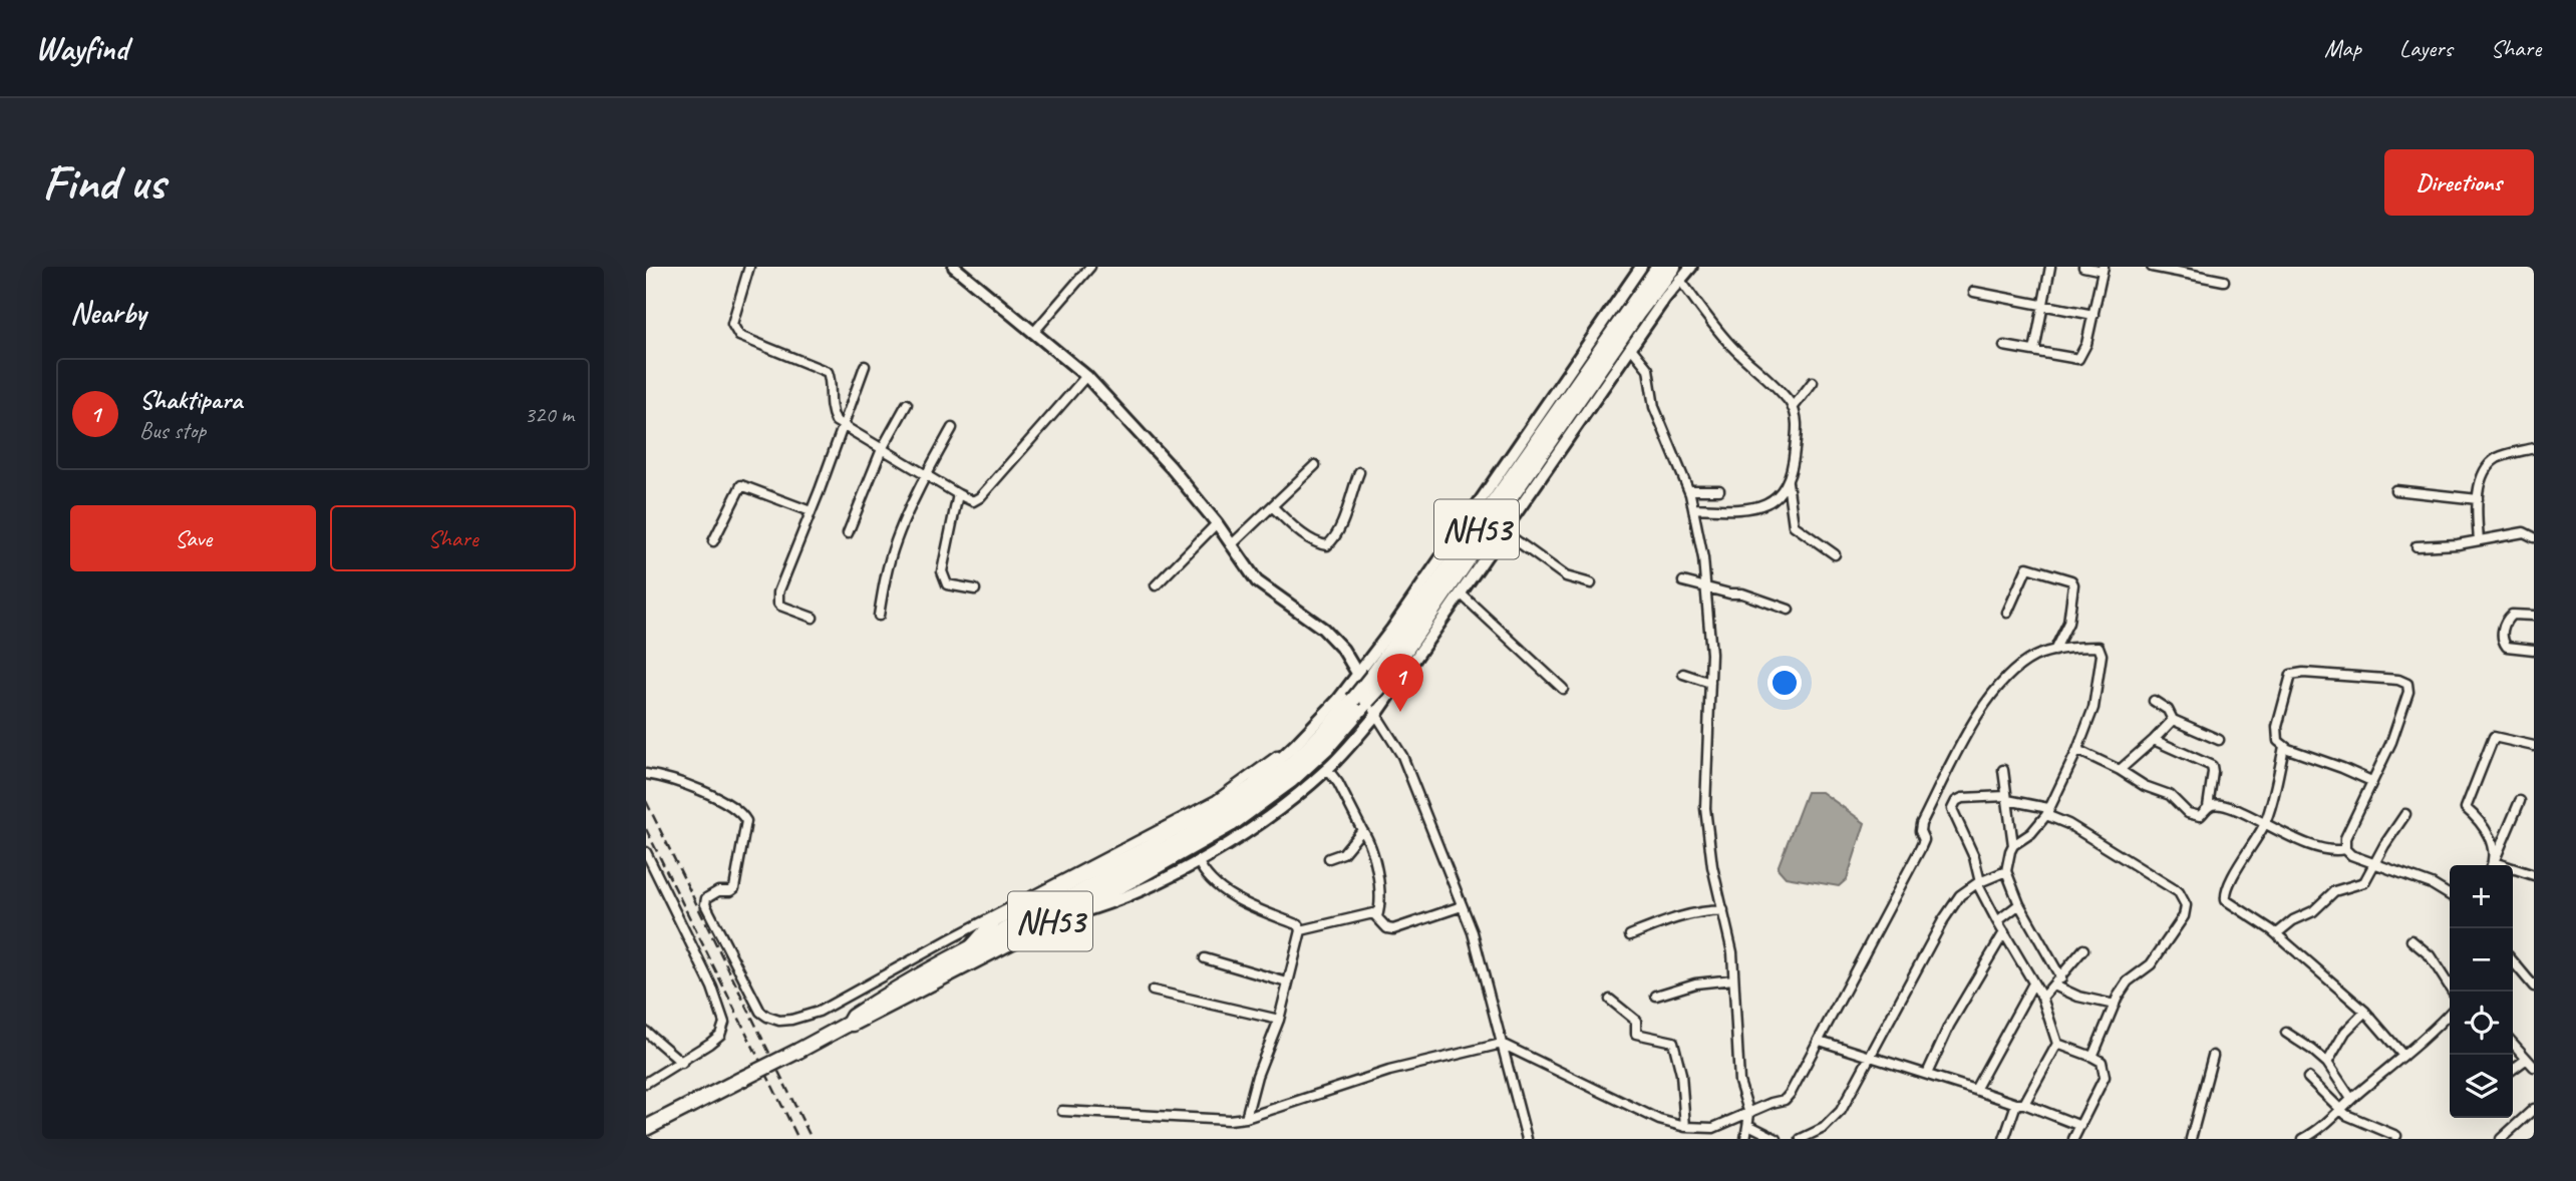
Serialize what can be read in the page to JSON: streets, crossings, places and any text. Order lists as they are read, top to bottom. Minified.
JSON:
{"streets":{"highway":["NH53"]},"page":{"header":"Wayfind","nav":["Map","Layers","Share"],"buttons":["Directions",["Save","Share"]],"title":"Find us","heading":"Nearby","list":[{"mark":"1","name":"Shaktipara","note":"Bus stop","value":"320 m"}],"pins":"1","map_buttons":["+","−"]}}
